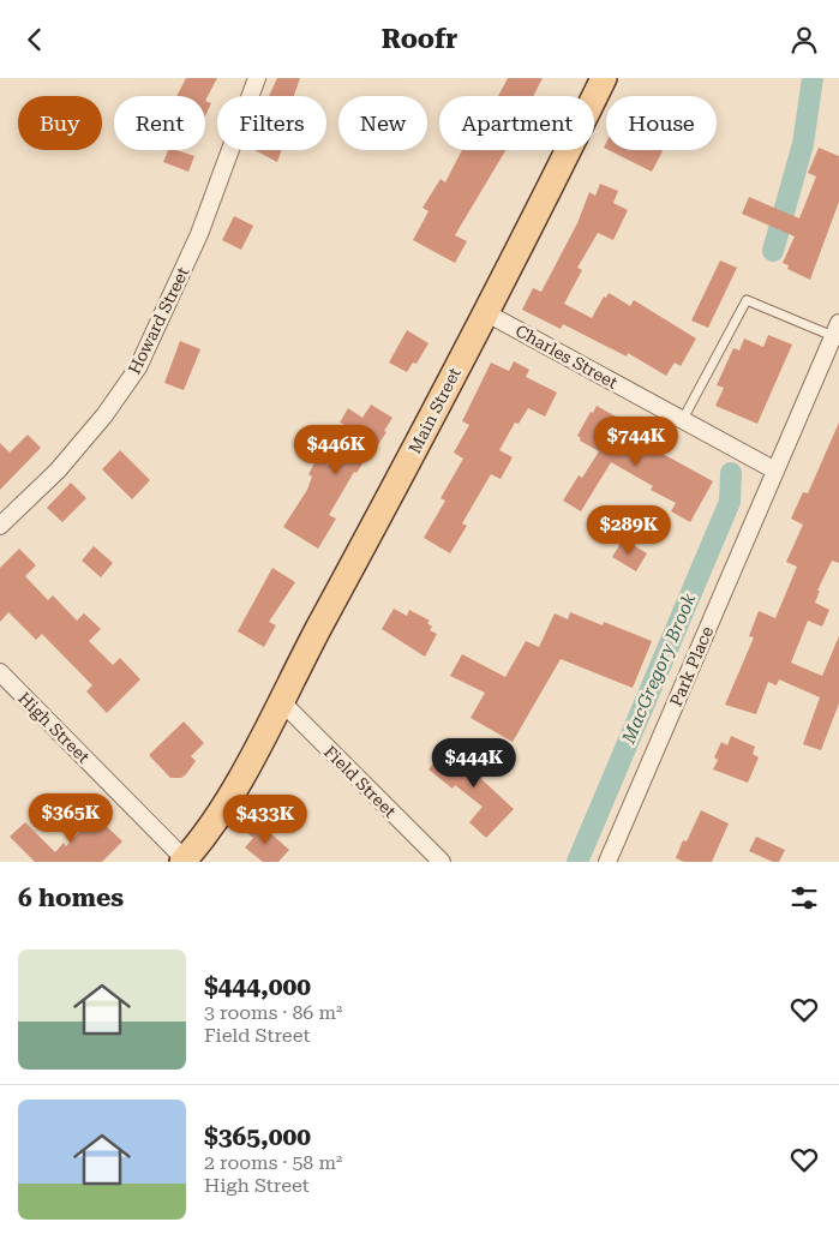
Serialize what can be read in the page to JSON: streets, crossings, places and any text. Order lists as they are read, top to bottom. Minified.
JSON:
{"streets":{"main road":["Main Street"],"street":["Howard Street","Charles Street","Park Place","High Street","Field Street"]},"crossings":[["Charles Street","Main Street"],["Charles Street","Park Place"],["Main Street","High Street"],["Main Street","Field Street"]],"water":["MacGregory Brook"],"page":{"header":"Roofr","chip":["Buy","Rent","Filters","New","Apartment","House"],"price":["$744K","$446K","$289K","$444K","$365K","$433K"],"heading":"6 homes","list":[{"name":"$444,000","note":"3 rooms · 86 m² · Field Street"},{"name":"$365,000","note":"2 rooms · 58 m² · High Street"}]}}
